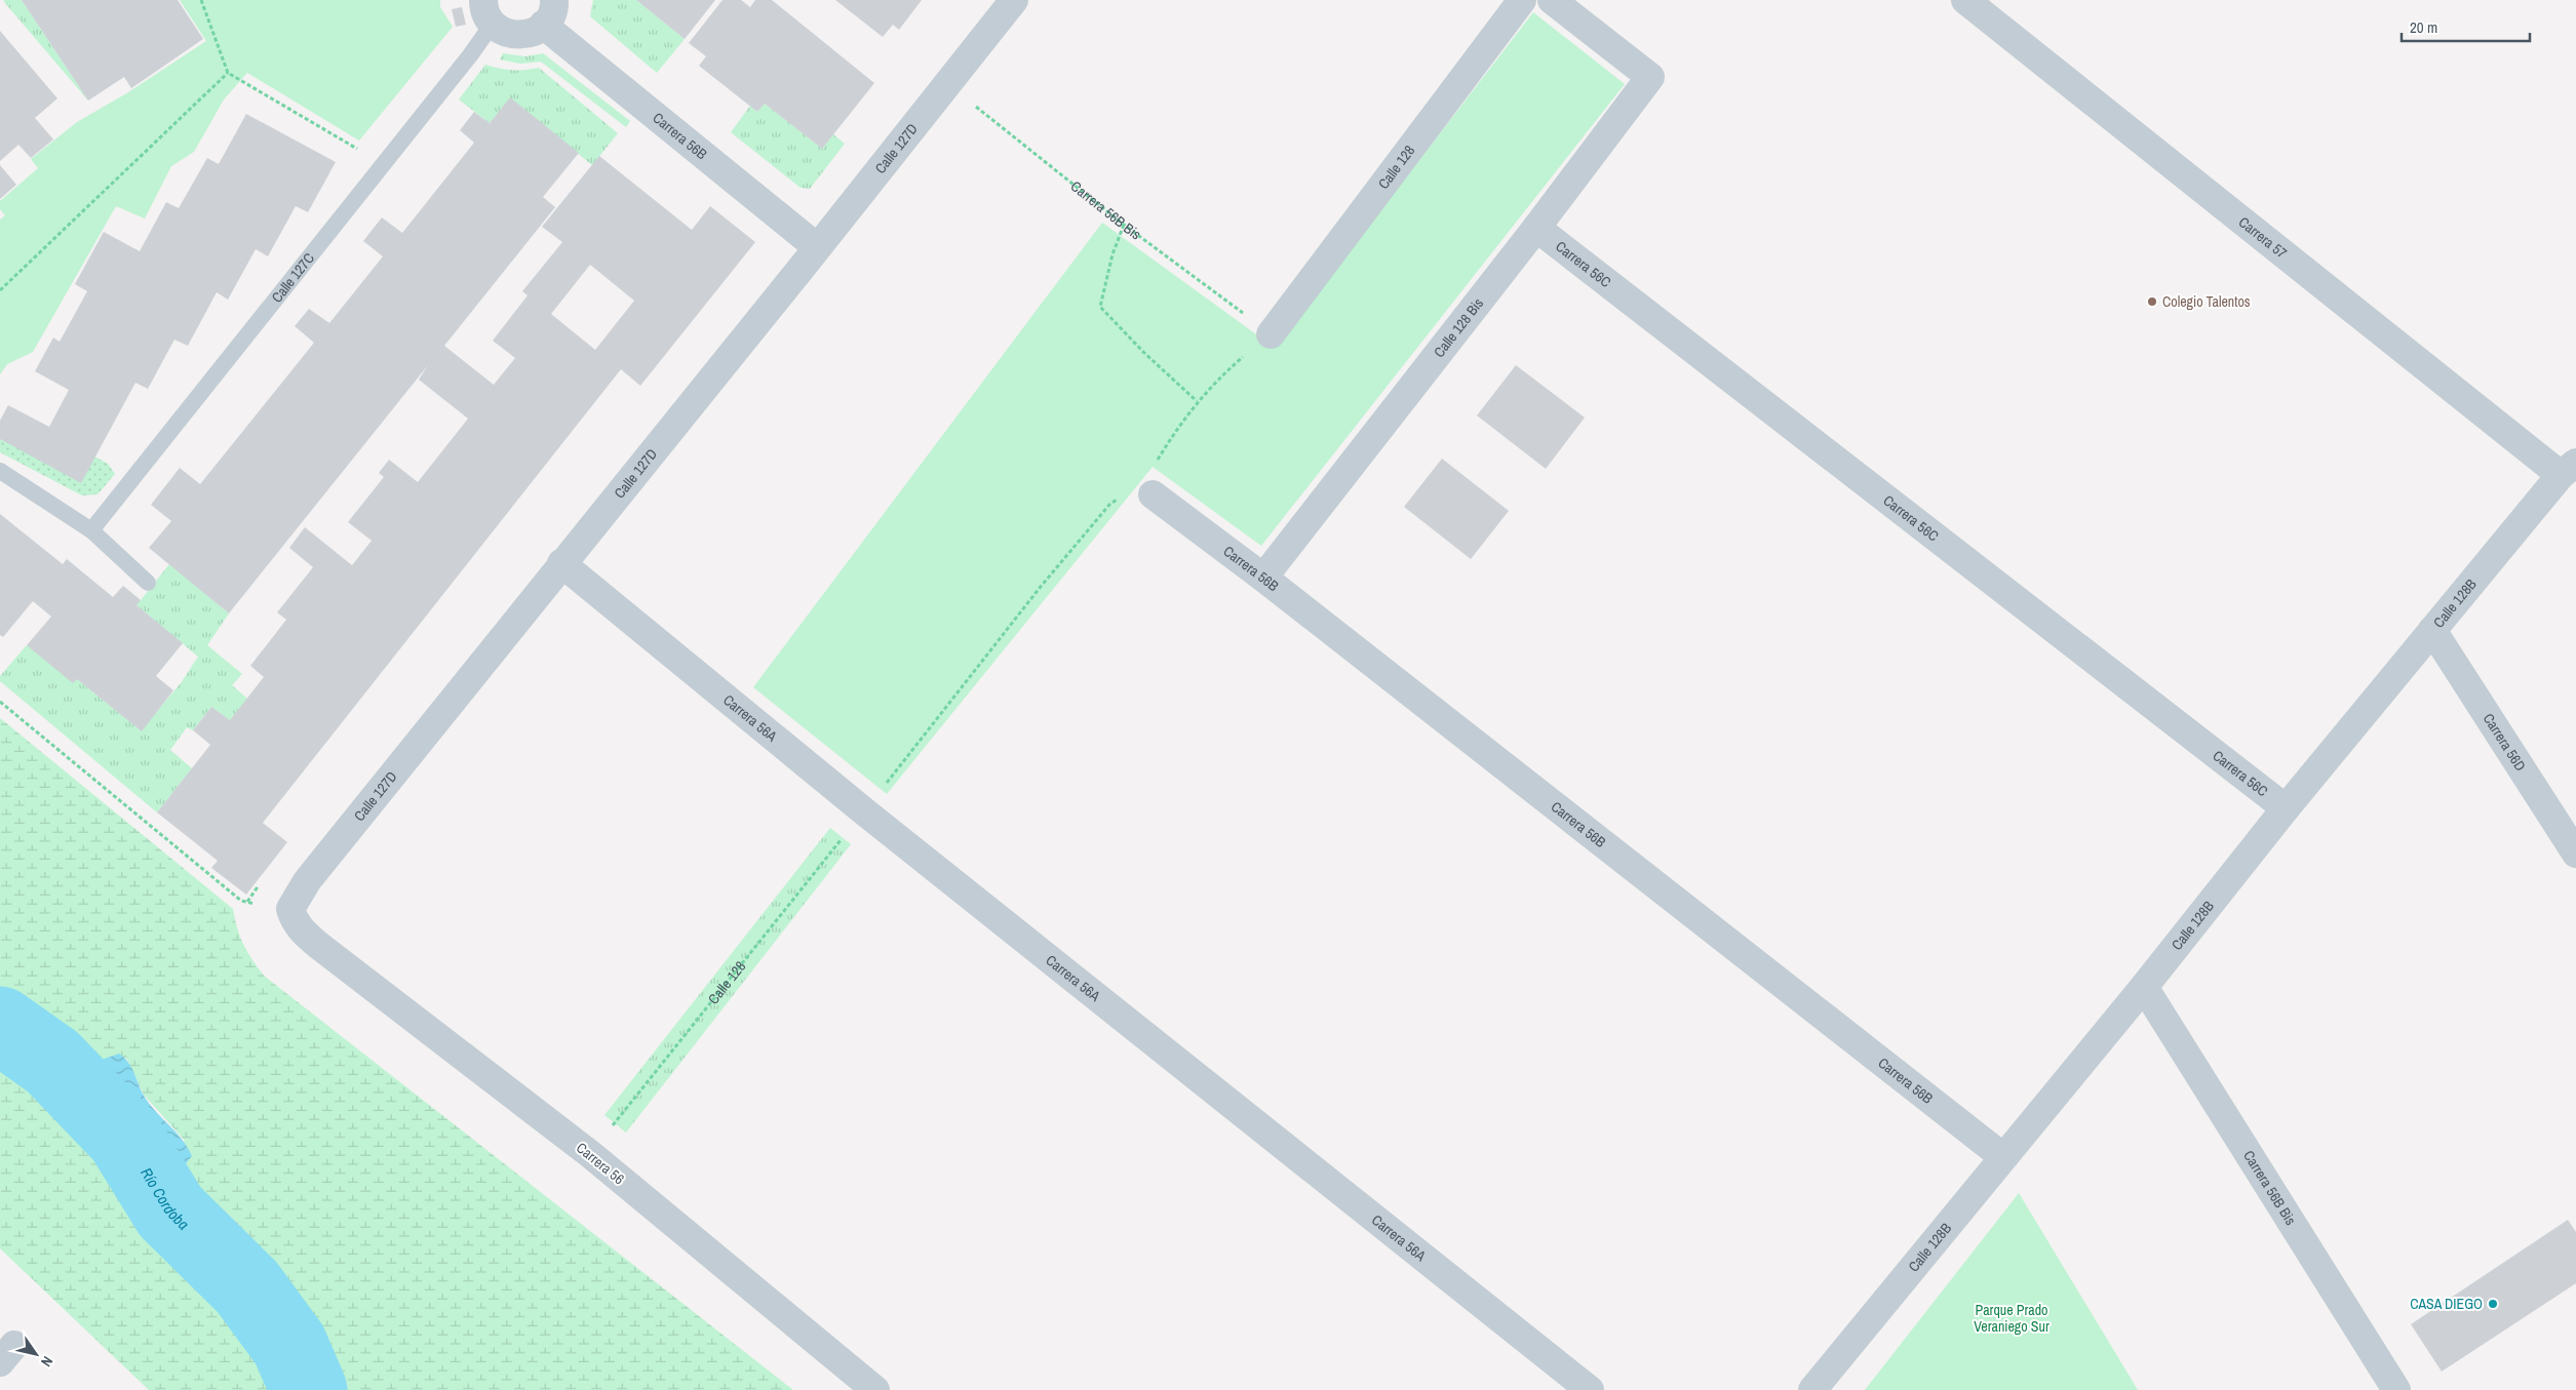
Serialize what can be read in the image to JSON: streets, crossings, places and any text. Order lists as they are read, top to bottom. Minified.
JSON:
{"streets":{"street":["Carrera 56B","Calle 127D","Calle 128","Carrera 56B Bis","Carrera 57","Carrera 56C","Calle 128 Bis","Calle 128B","Carrera 56A","Carrera 56D","Carrera 56"],"lane":["Calle 127C"]},"crossings":[["Carrera 56B","Calle 127D"],["Carrera 56B","Calle 128"],["Carrera 56B","Calle 128 Bis"],["Carrera 56B","Calle 128B"],["Calle 127D","Carrera 56B Bis"],["Calle 127D","Carrera 56A"],["Calle 127D","Carrera 56"],["Calle 128","Carrera 56B Bis"],["Calle 128","Carrera 56A"],["Calle 128","Carrera 56"],["Carrera 56B Bis","Calle 128B"],["Carrera 57","Calle 128B"],["Carrera 56C","Calle 128 Bis"],["Carrera 56C","Calle 128B"],["Calle 128B","Carrera 56D"]],"water":["Río Cordoba"],"parks":["Parque Prado Veraniego Sur"],"places":["Colegio Talentos","CASA DIEGO"],"scale_bar":"20 m","north":"bottom right"}
